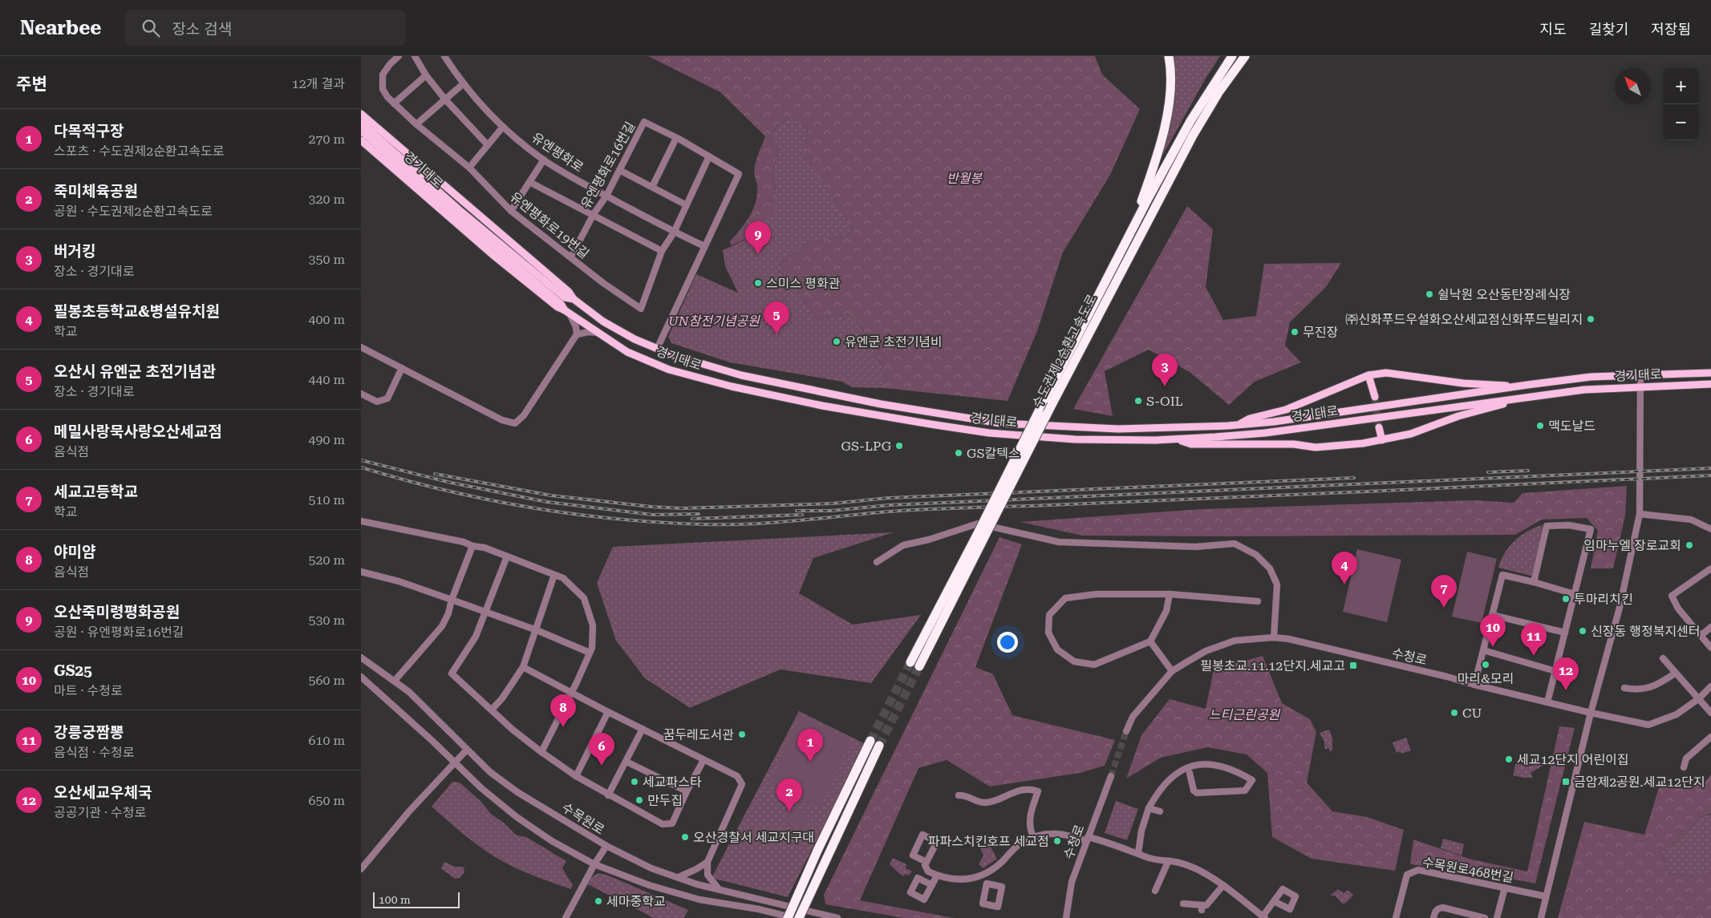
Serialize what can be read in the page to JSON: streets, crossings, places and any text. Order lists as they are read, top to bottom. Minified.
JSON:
{"streets":{"highway":["수도권제2순환고속도로"],"main road":["경기대로"],"street":["유엔평화로","유엔평화로16번길","유엔평화로19번길","수청로","수목원로","수목원로468번길"]},"crossings":[["유엔평화로","유엔평화로16번길"],["유엔평화로","유엔평화로19번길"],["유엔평화로16번길","유엔평화로19번길"]],"parks":["반월봉","UN참전기념공원","느티근린공원"],"places":{"other":["스미스 평화관","쉴낙원 오산동탄장례식장","㈜신화푸드우설화오산세교점신화푸드빌리지","무진장","유엔군 초전기념비","S-OIL","맥도날드","GS-LPG","GS칼텍스","임마누엘 장로교회","투마리치킨","신장동 행정복지센터","마리&모리","CU","꿈두레도서관","세교12단지 어린이집","세교파스타","만두집","오산경찰서 세교지구대","파파스치킨호프 세교점","세마중학교"],"transit":["필봉초교.11.12단지.세교고","금암제2공원.세교12단지"]},"scale_bar":"100 m","north":"top left","page":{"header":"Nearbee","search":"장소 검색","nav":["지도","길찾기","저장됨"],"heading":["주변","12개 결과"],"map_buttons":["+","−"],"list":[{"mark":"1","name":"다목적구장","note":"스포츠 · 수도권제2순환고속도로","value":"270 m"},{"mark":"2","name":"죽미체육공원","note":"공원 · 수도권제2순환고속도로","value":"320 m"},{"mark":"3","name":"버거킹","note":"장소 · 경기대로","value":"350 m"},{"mark":"4","name":"필봉초등학교&병설유치원","note":"학교","value":"400 m"},{"mark":"5","name":"오산시 유엔군 초전기념관","note":"장소 · 경기대로","value":"440 m"},{"mark":"6","name":"메밀사랑묵사랑오산세교점","note":"음식점","value":"490 m"},{"mark":"7","name":"세교고등학교","note":"학교","value":"510 m"},{"mark":"8","name":"야미얌","note":"음식점","value":"520 m"},{"mark":"9","name":"오산죽미령평화공원","note":"공원 · 유엔평화로16번길","value":"530 m"},{"mark":"10","name":"GS25","note":"마트 · 수청로","value":"560 m"},{"mark":"11","name":"강릉궁짬뽕","note":"음식점 · 수청로","value":"610 m"},{"mark":"12","name":"오산세교우체국","note":"공공기관 · 수청로","value":"650 m"}],"pins":["9","5","3","4","7","10","11","12","8","1","6","2"],"scale":"100 m"}}
